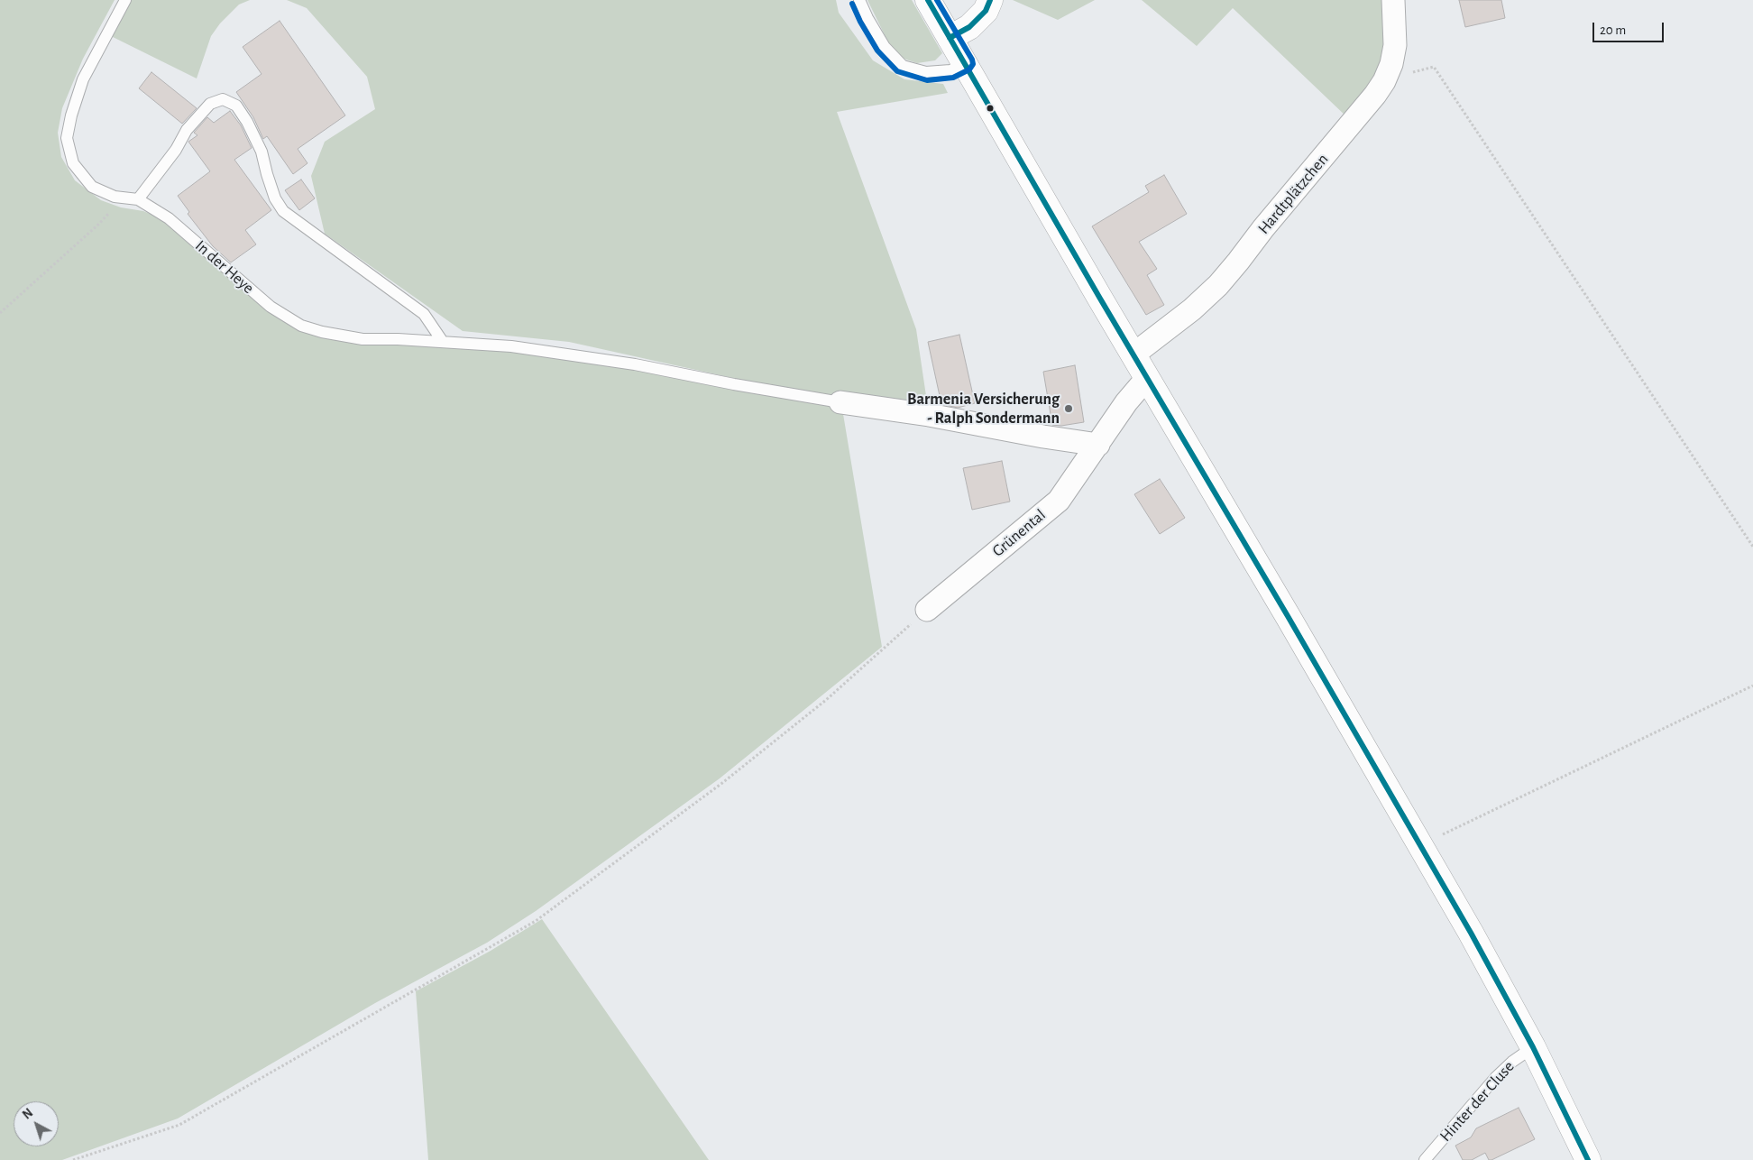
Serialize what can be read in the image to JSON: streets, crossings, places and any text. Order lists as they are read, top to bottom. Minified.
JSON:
{"streets":{"main road":["Hinter der Cluse"],"street":["Hardtplätzchen","Grünental"],"lane":["In der Heye"]},"crossings":[["Grünental","Hinter der Cluse"]],"places":["Barmenia Versicherung - Ralph Sondermann"],"scale_bar":"20 m","north":"top left"}
